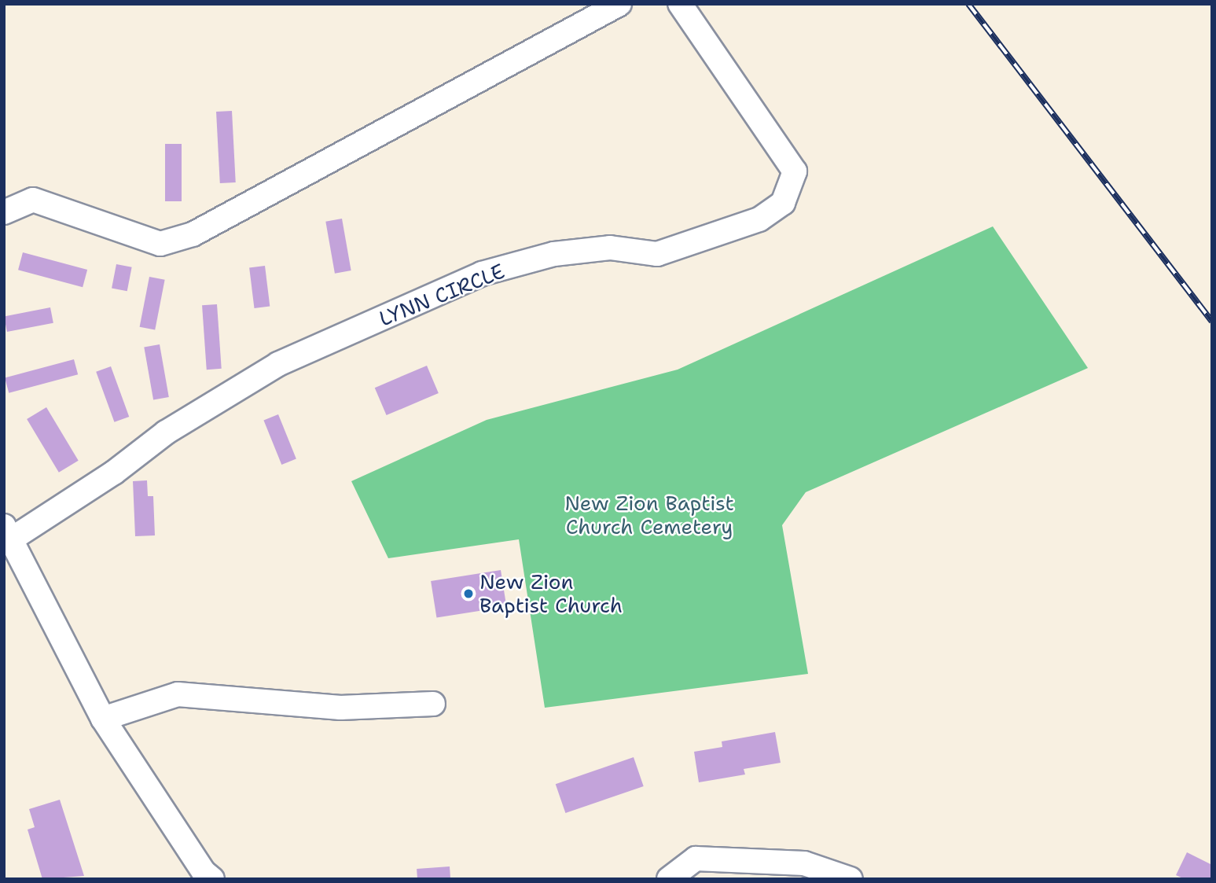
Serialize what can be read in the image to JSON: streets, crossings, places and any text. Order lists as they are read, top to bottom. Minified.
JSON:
{"streets":{"street":["LYNN CIRCLE"]},"parks":["New Zion Baptist Church Cemetery"],"places":["New Zion Baptist Church"]}
